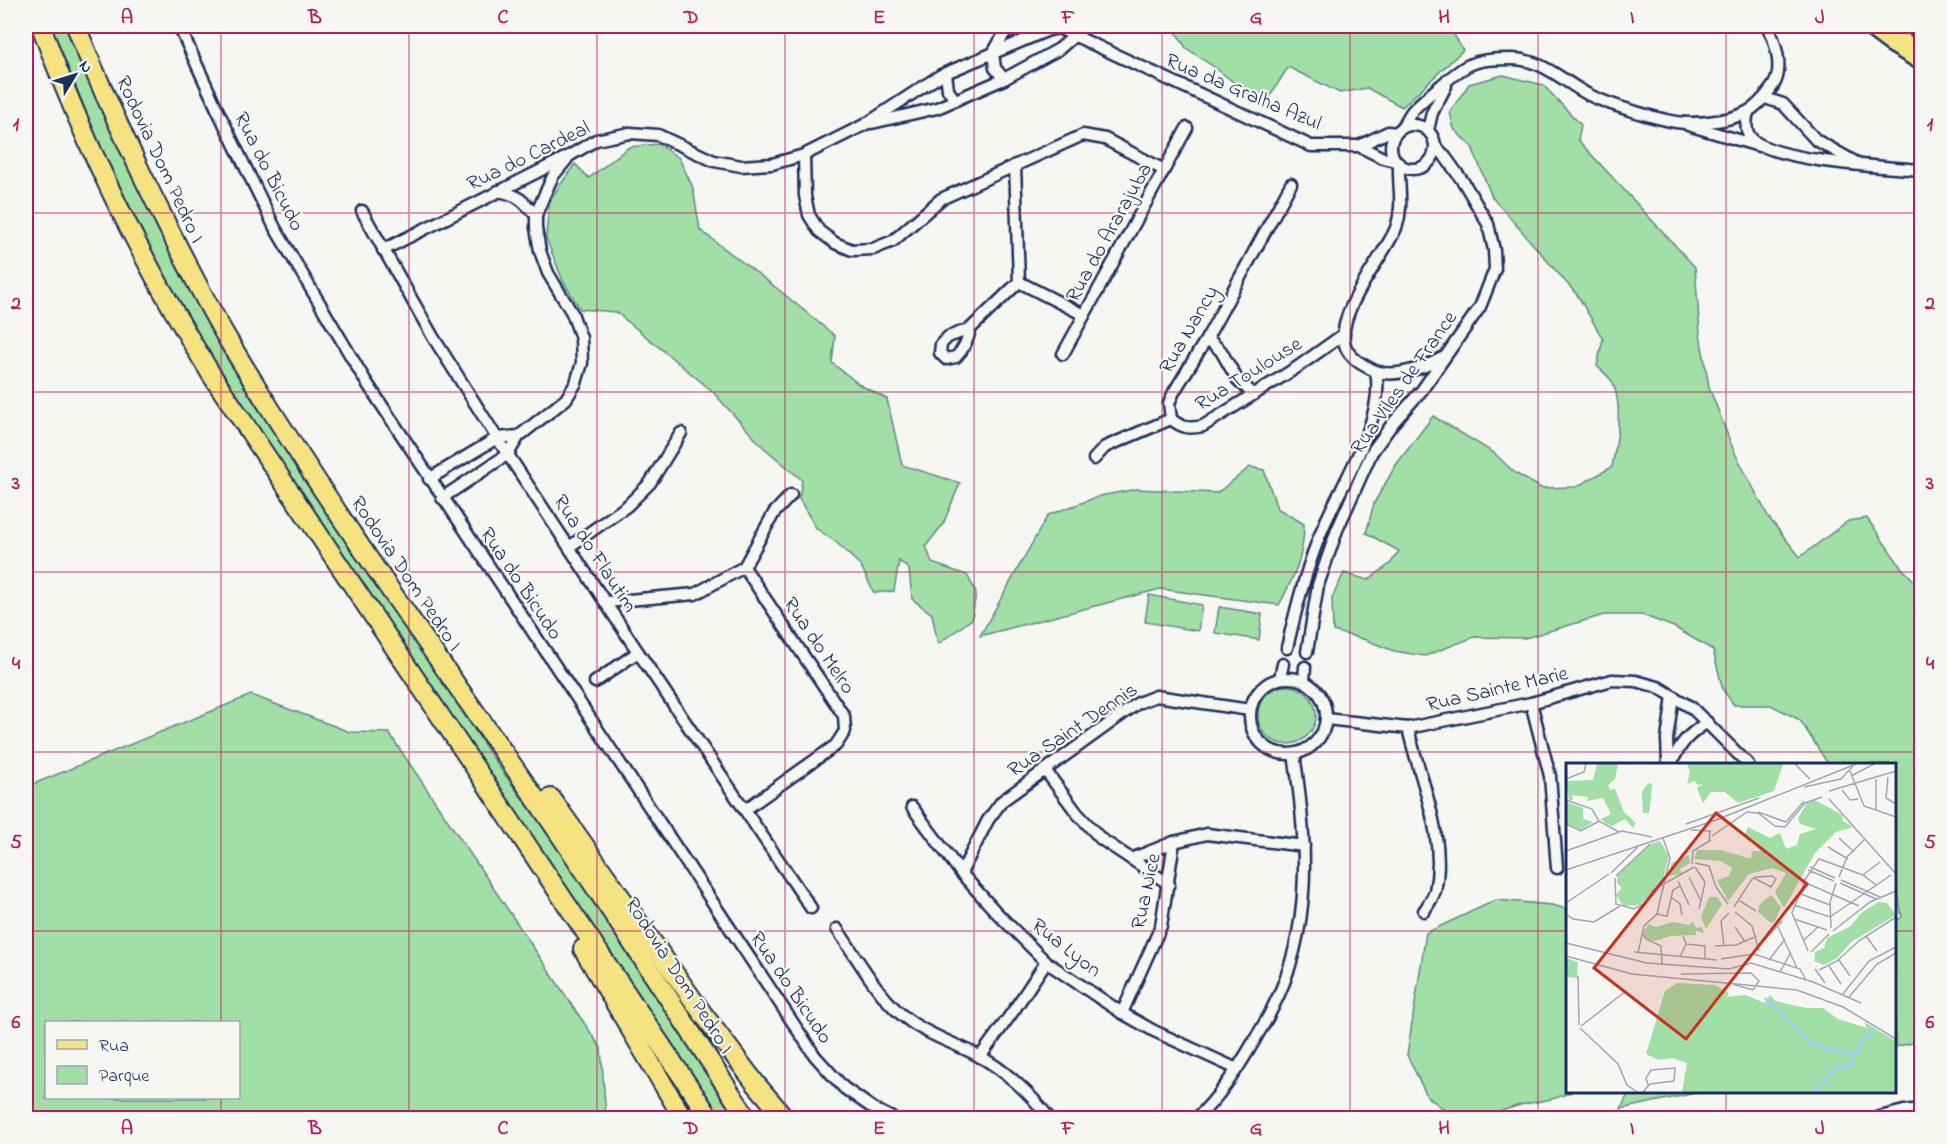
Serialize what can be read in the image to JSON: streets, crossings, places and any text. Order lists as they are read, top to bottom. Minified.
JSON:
{"streets":{"highway":["Rodovia Dom Pedro I"],"street":["Rua da Gralha Azul","Rua do Cardeal","Rua do Bicudo","Rua do Ararajuba","Rua Nancy","Rua Toulouse","Rua Viles de France","Rua do Flautim","Rua do Melro","Rua Sainte Marie","Rua Saint Dennis","Rua Nice","Rua Lyon"]},"crossings":[["Rua da Gralha Azul","Rua Viles de France"],["Rua do Cardeal","Rua do Flautim"],["Rua Nancy","Rua Toulouse"],["Rua do Flautim","Rua do Melro"],["Rua Sainte Marie","Rua Saint Dennis"],["Rua Saint Dennis","Rua Lyon"],["Rua Nice","Rua Lyon"]],"legend":["Rua","Parque"],"north":"top right","grid":{"columns":["A","B","C","D","E","F","G","H","I","J"],"rows":["1","2","3","4","5","6"]}}
